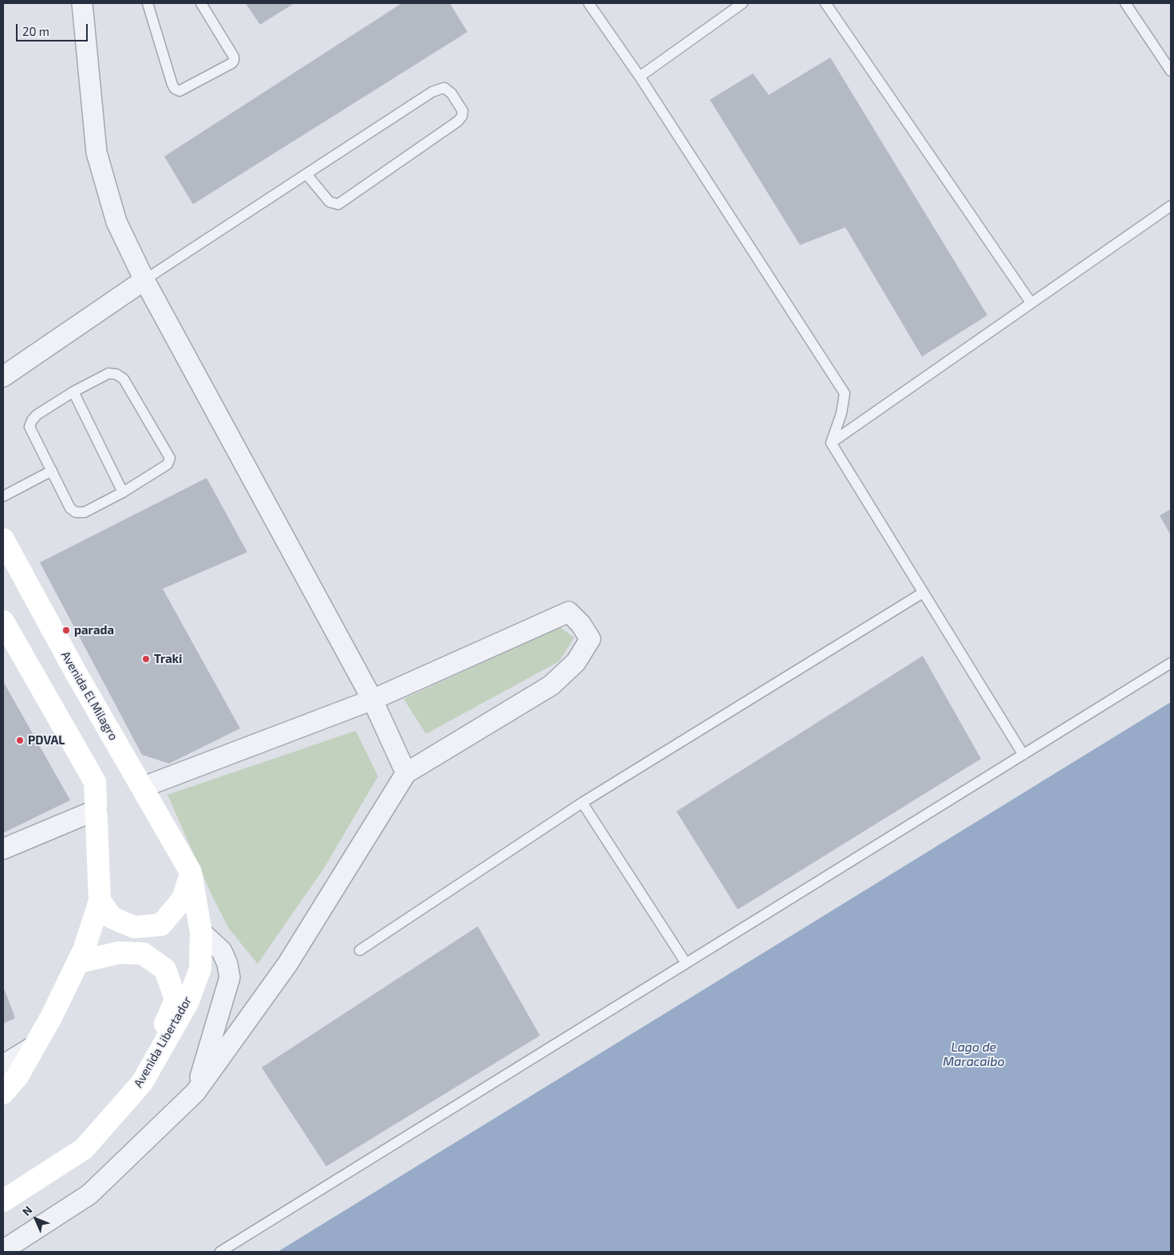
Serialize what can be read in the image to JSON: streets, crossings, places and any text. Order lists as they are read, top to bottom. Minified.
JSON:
{"streets":{"main road":["Avenida El Milagro","Avenida Libertador"]},"crossings":[["Avenida El Milagro","Avenida Libertador"]],"water":["Lago de Maracaibo"],"places":["parada","Traki","PDVAL"],"scale_bar":"20 m","north":"top left"}
